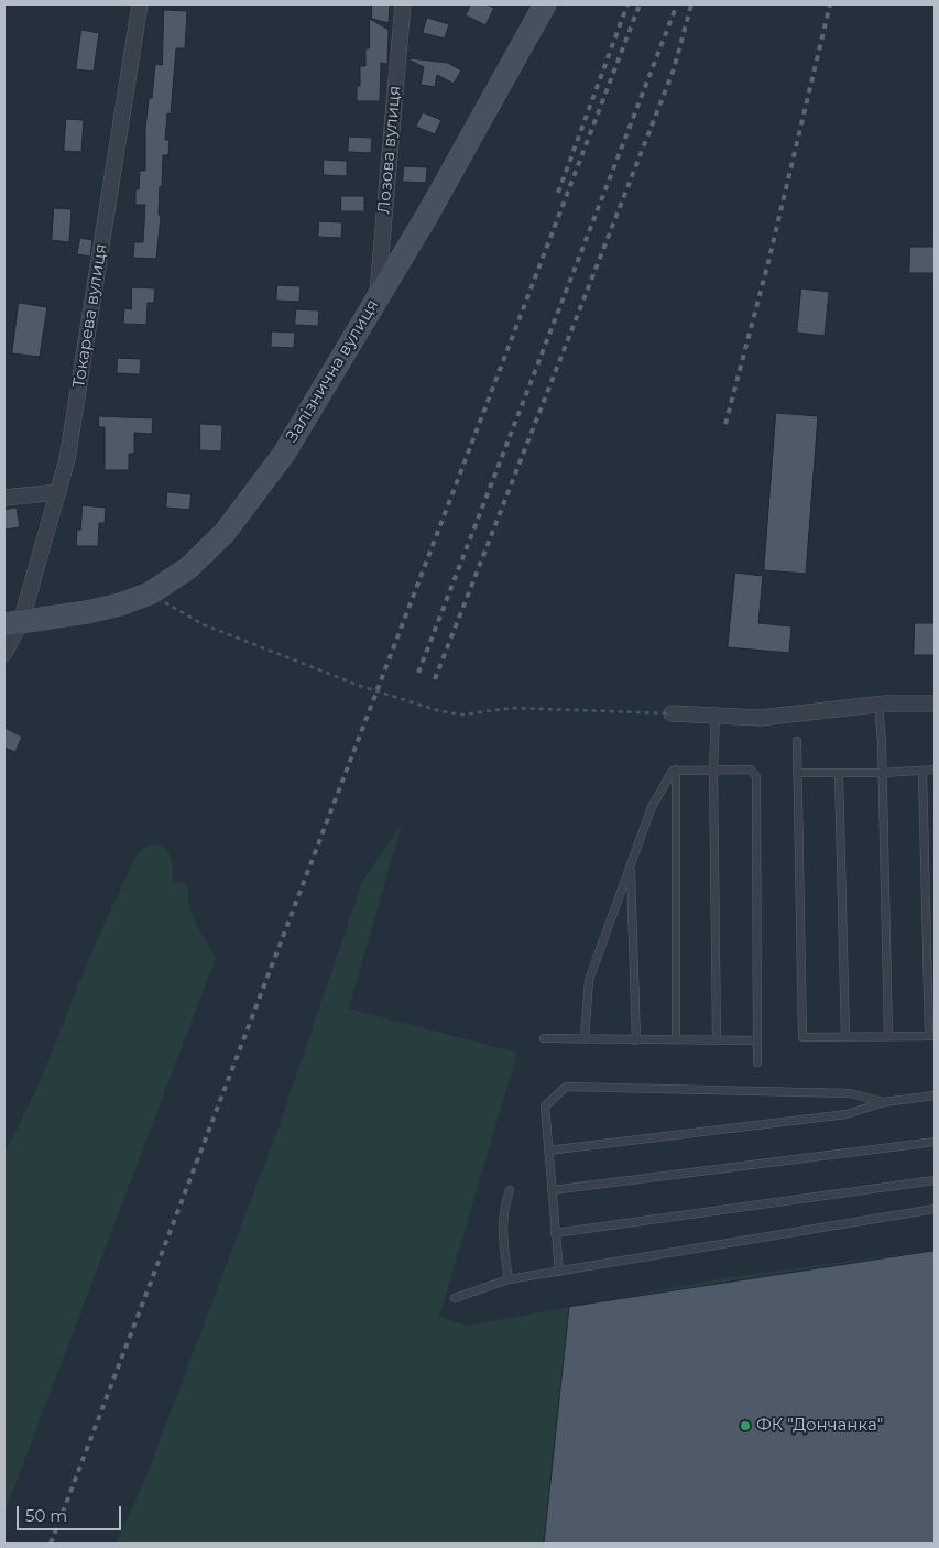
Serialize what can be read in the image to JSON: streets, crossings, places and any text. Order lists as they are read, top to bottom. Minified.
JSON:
{"streets":{"main road":["Залізнична вулиця"],"street":["Лозова вулиця","Токарева вулиця"]},"crossings":[["Лозова вулиця","Залізнична вулиця"],["Токарева вулиця","Залізнична вулиця"]],"places":["ФК \"Дончанка\""],"scale_bar":"50 m"}
